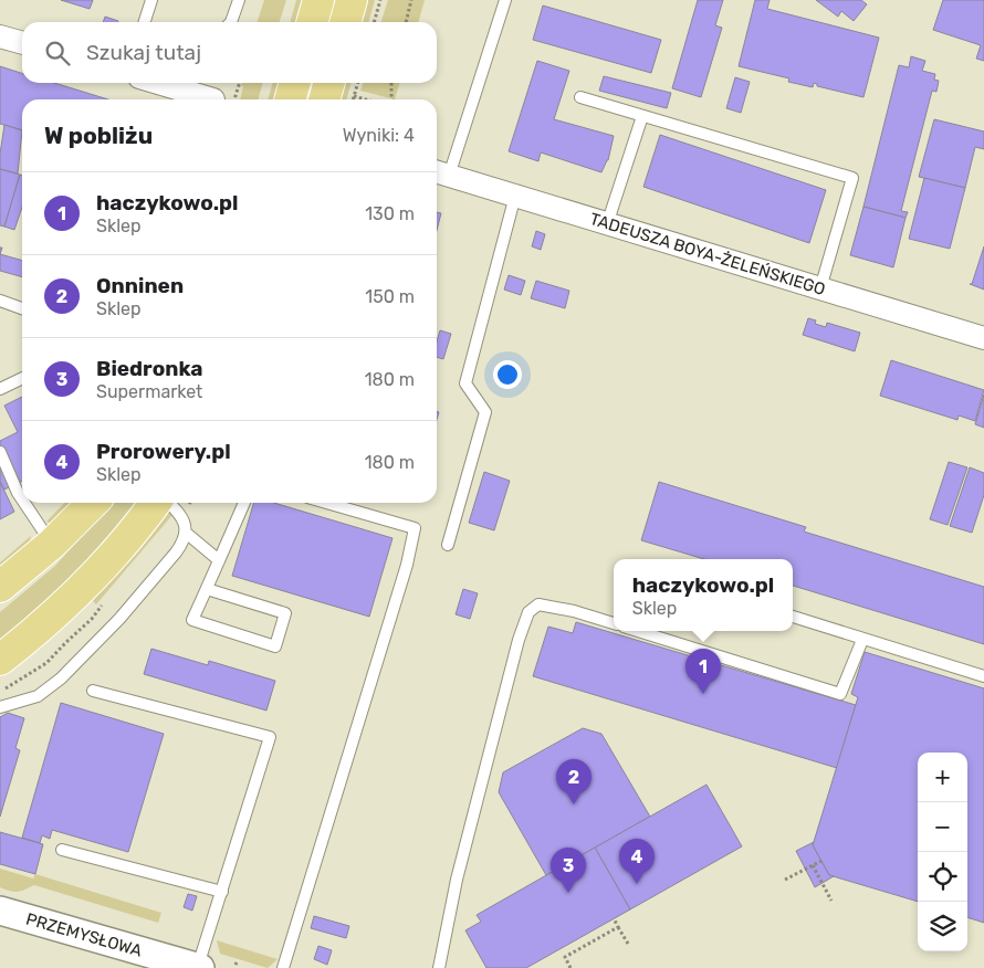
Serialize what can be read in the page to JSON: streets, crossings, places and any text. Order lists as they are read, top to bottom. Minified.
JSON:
{"streets":{"street":["TADEUSZA BOYA-ŻELEŃSKIEGO","PRZEMYSŁOWA"]},"page":{"search":"Szukaj tutaj","heading":["W pobliżu","Wyniki: 4"],"list":[{"mark":"1","name":"haczykowo.pl","note":"Sklep","value":"130 m"},{"mark":"2","name":"Onninen","note":"Sklep","value":"150 m"},{"mark":"3","name":"Biedronka","note":"Supermarket","value":"180 m"},{"mark":"4","name":"Prorowery.pl","note":"Sklep","value":"180 m"}],"popup":["haczykowo.pl","Sklep"],"pins":["1","2","4","3"],"map_buttons":["+","−"]}}
